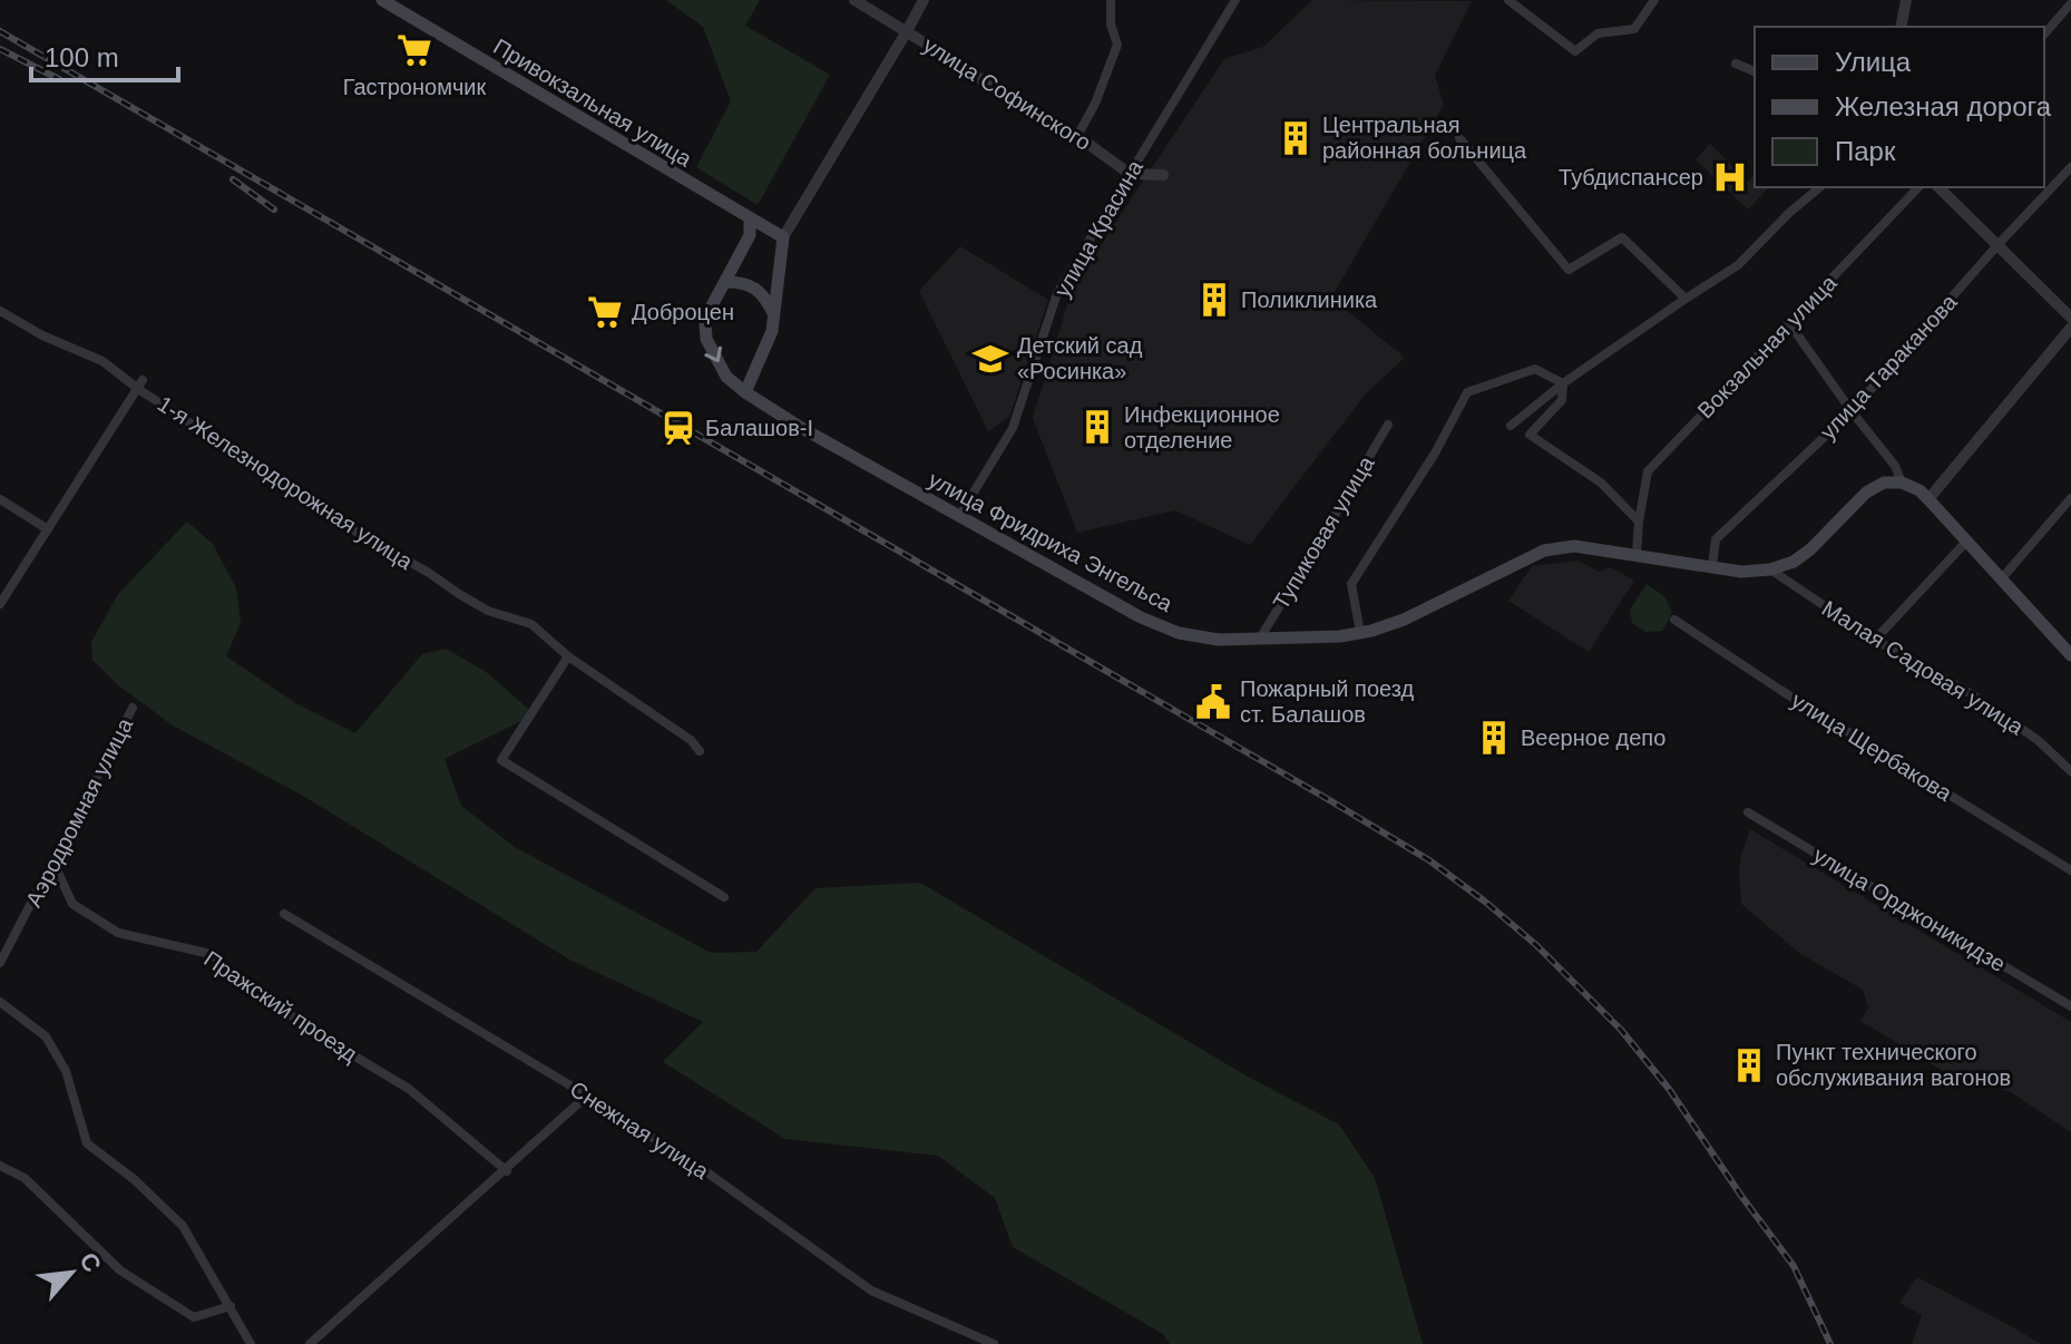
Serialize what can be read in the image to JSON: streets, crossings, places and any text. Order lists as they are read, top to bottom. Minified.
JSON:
{"streets":{"main road":["Привокзальная улица","улица Фридриха Энгельса"],"street":["улица Софинского","улица Красина","Вокзальная улица","улица Тараканова","1-я Железнодорожная улица","Тупиковая улица","Малая Садовая улица","улица Щербакова","Аэродромная улица","улица Орджоникидзе","Пражский проезд","Снежная улица"]},"crossings":[["улица Софинского","улица Красина"],["улица Красина","улица Фридриха Энгельса"],["Вокзальная улица","улица Фридриха Энгельса"],["улица Тараканова","улица Фридриха Энгельса"],["Тупиковая улица","улица Фридриха Энгельса"],["улица Фридриха Энгельса","Малая Садовая улица"],["Аэродромная улица","Пражский проезд"]],"places":{"supermarket":["Гастрономчик","Доброцен"],"building":["Центральная районная больница","Поликлиника","Инфекционное отделение","Веерное депо","Пункт технического обслуживания вагонов"],"hospital":["Тубдиспансер"],"school or university":["Детский сад «Росинка»"],"station":["Балашов-I"],"public building":["Пожарный поезд ст. Балашов"]},"legend":["Улица","Железная дорога","Парк"],"scale_bar":"100 m","north":"top right"}
